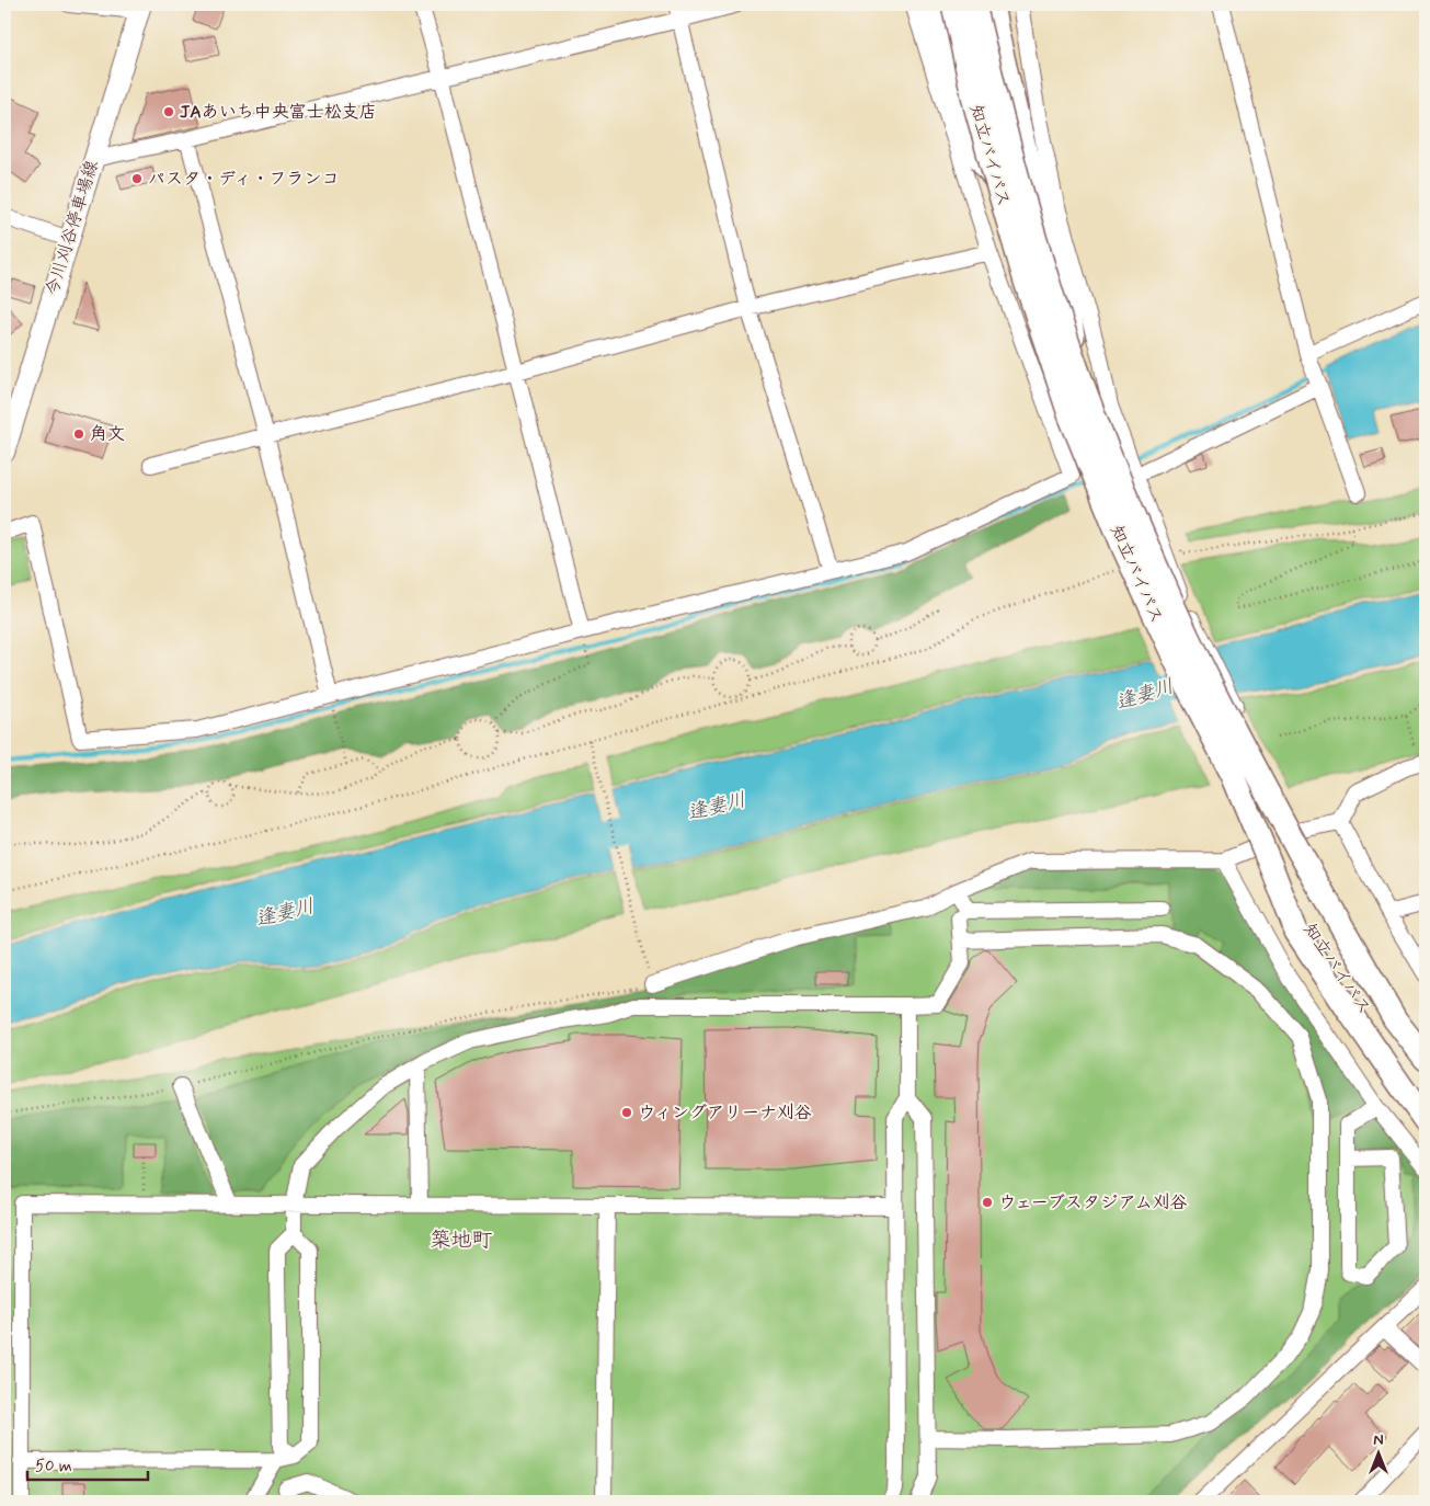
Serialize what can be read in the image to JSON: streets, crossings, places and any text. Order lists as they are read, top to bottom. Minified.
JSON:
{"streets":{"highway":["知立バイパス"],"main road":["今川刈谷停車場線"]},"districts":["築地町"],"water":["逢妻川"],"places":["JAあいち中央富士松支店","パスタ・ディ・フランコ","角文","ウィングアリーナ刈谷","ウェーブスタジアム刈谷"],"scale_bar":"50 m","north":"top"}
